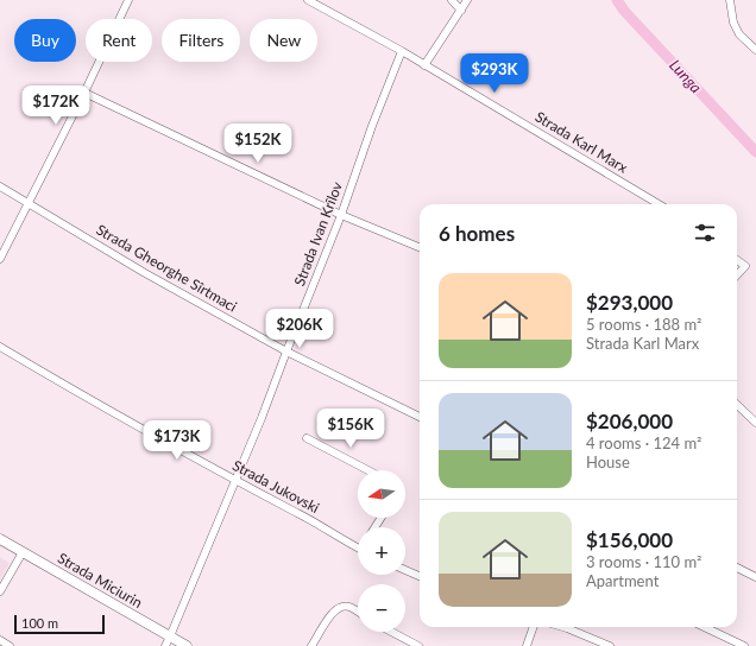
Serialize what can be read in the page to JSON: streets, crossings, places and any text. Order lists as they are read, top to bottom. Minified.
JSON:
{"streets":{"main road":["Strada Miciurin"],"street":["Strada Karl Marx","Strada Ivan Krîlov","Strada Gheorghe Sîrtmaci","Strada Jukovski"]},"crossings":[["Strada Karl Marx","Strada Ivan Krîlov"],["Strada Ivan Krîlov","Strada Gheorghe Sîrtmaci"],["Strada Ivan Krîlov","Strada Jukovski"],["Strada Ivan Krîlov","Strada Miciurin"]],"water":["Lunga"],"scale_bar":"100 m","north":"left","page":{"chip":["Buy","Rent","Filters","New"],"price":["$293K","$172K","$152K","$206K","$156K","$173K"],"heading":"6 homes","list":[{"name":"$293,000","note":"5 rooms · 188 m² · Strada Karl Marx"},{"name":"$206,000","note":"4 rooms · 124 m² · House"},{"name":"$156,000","note":"3 rooms · 110 m² · Apartment"}],"map_buttons":["+","−"],"scale":"100 m"}}
